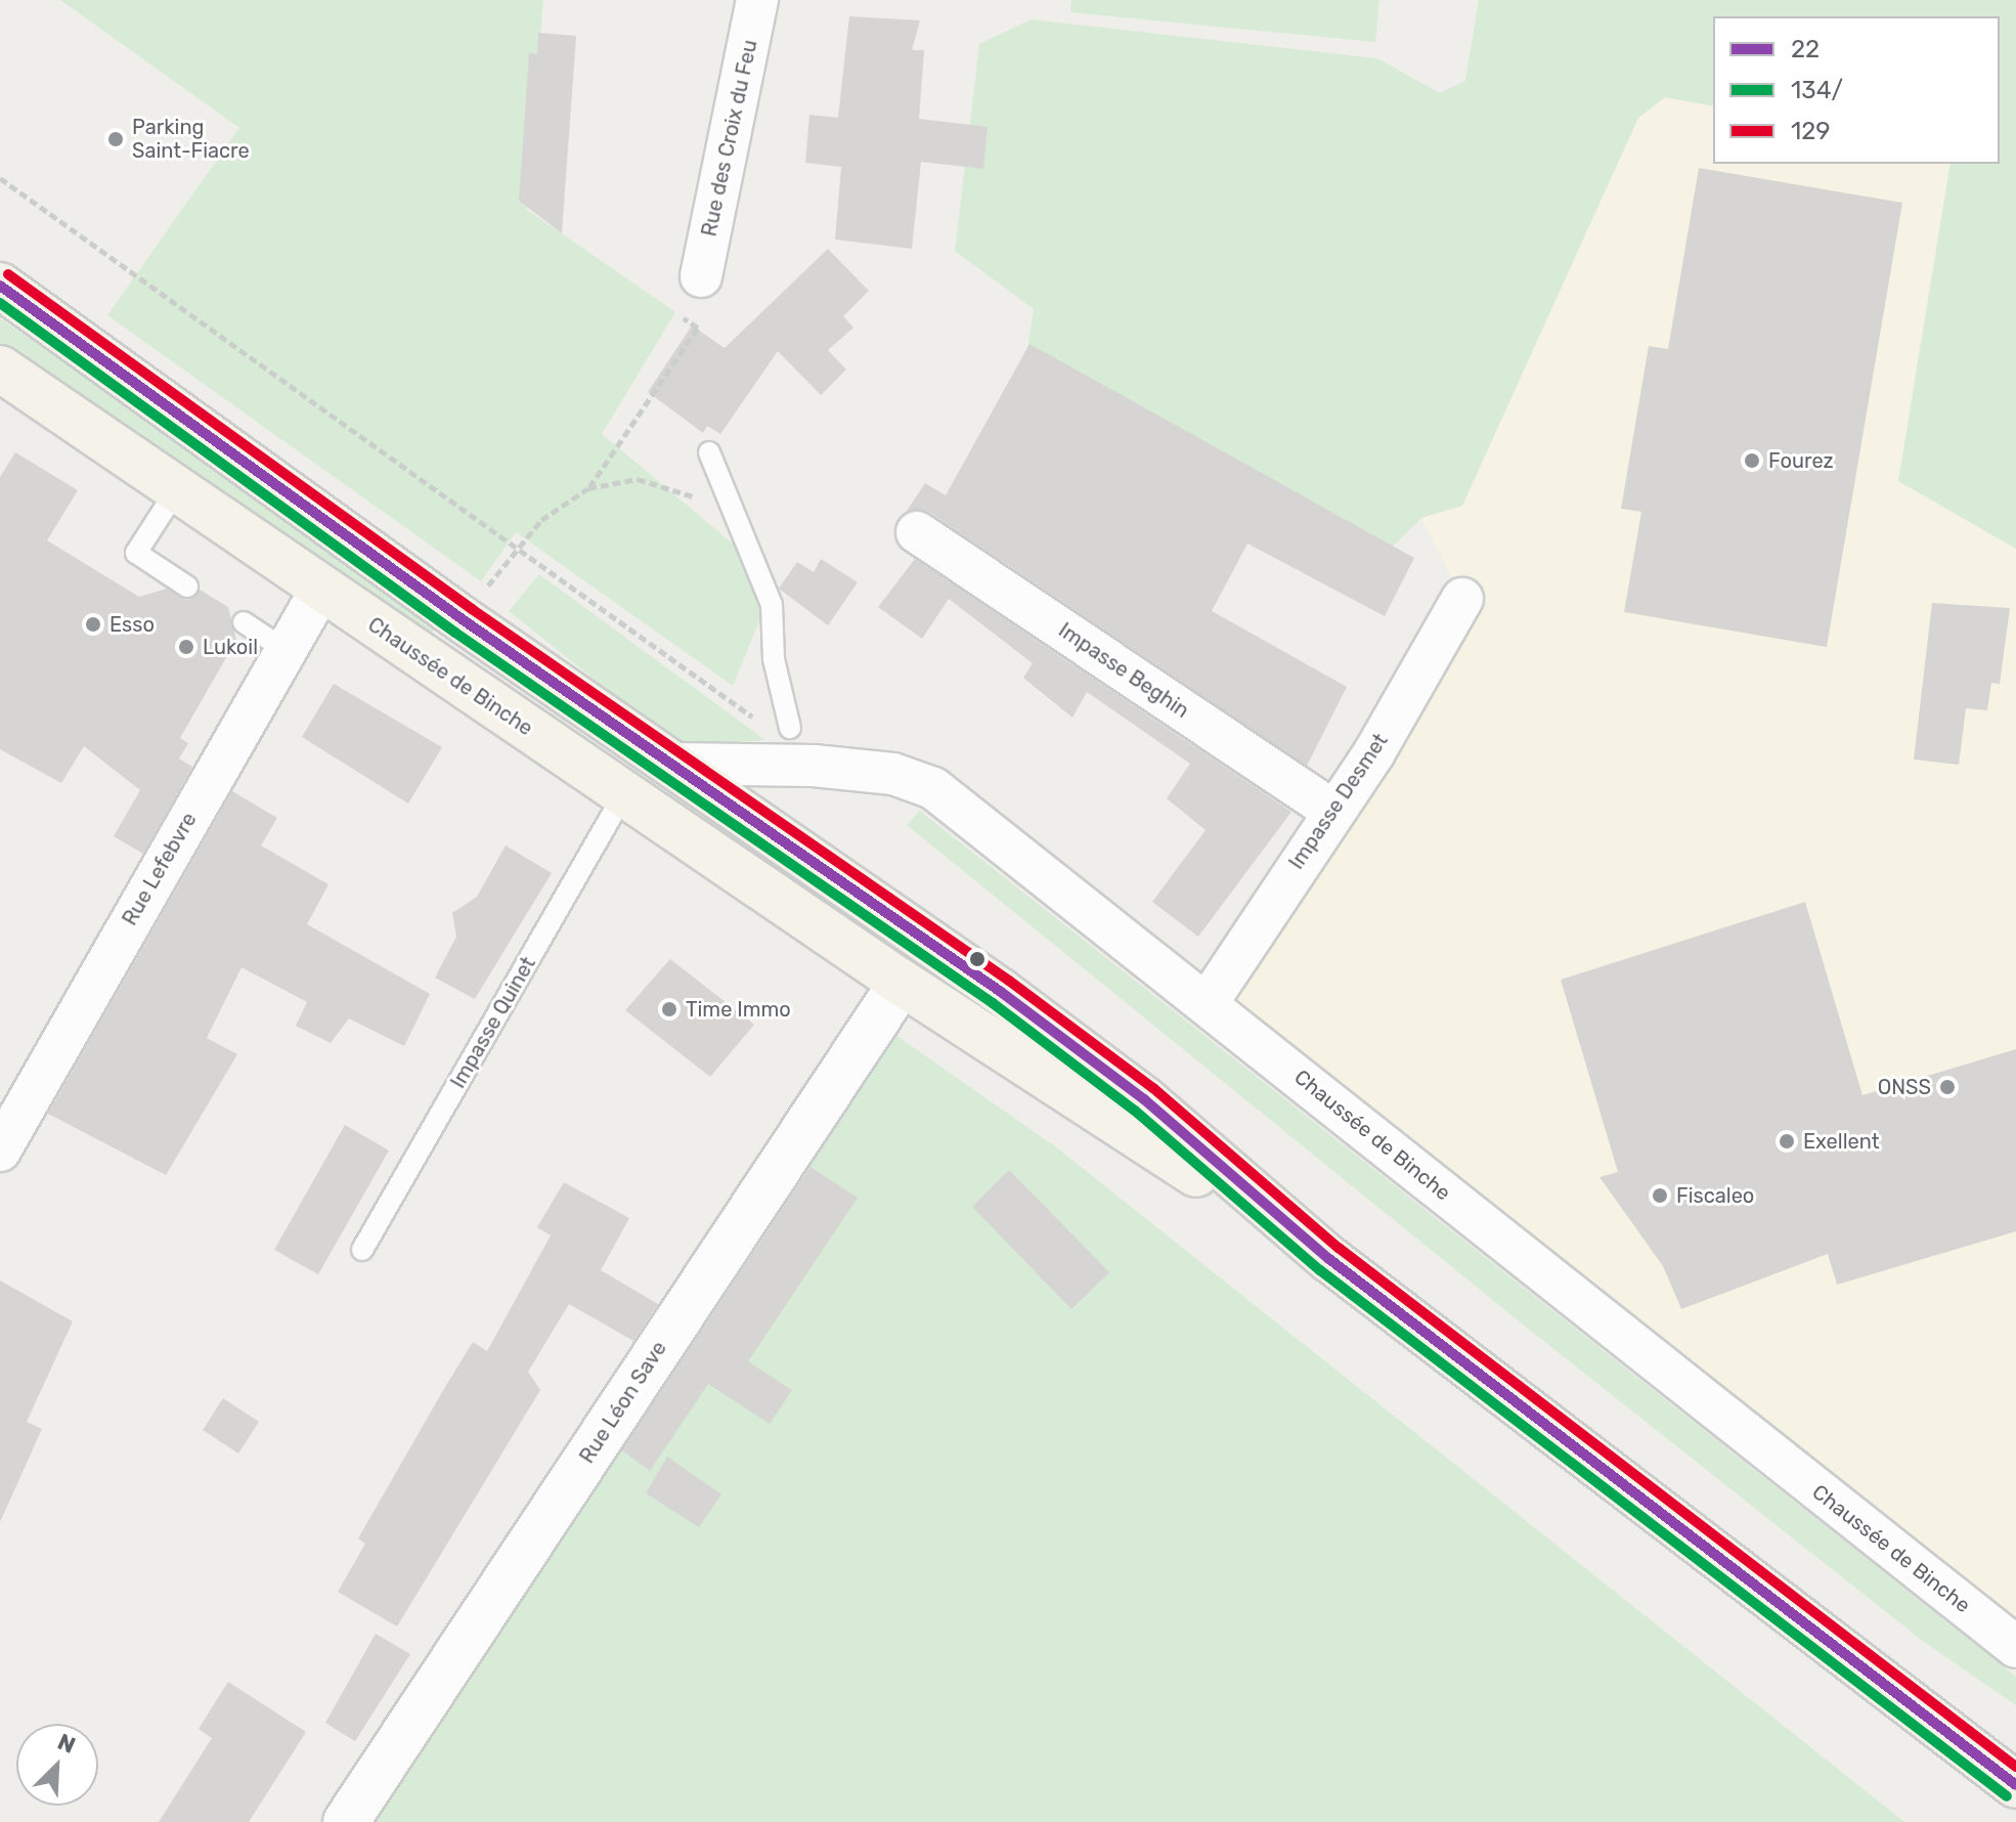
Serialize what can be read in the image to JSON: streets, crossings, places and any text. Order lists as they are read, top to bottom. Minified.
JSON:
{"streets":{"main road":["Chaussée de Binche"],"street":["Rue des Croix du Feu","Impasse Beghin","Impasse Desmet","Rue Lefebvre","Rue Léon Save"],"lane":["Impasse Quinet"]},"crossings":[["Impasse Beghin","Impasse Desmet"],["Chaussée de Binche","Impasse Desmet"],["Chaussée de Binche","Rue Lefebvre"],["Chaussée de Binche","Impasse Quinet"],["Chaussée de Binche","Rue Léon Save"]],"places":["Parking Saint-Fiacre","Fourez","Esso","Lukoil","Time Immo","ONSS","Exellent","Fiscaleo"],"lines":["transit line 129","transit line 22","transit line 134/"],"legend":["22","134/","129"],"north":"top right"}
